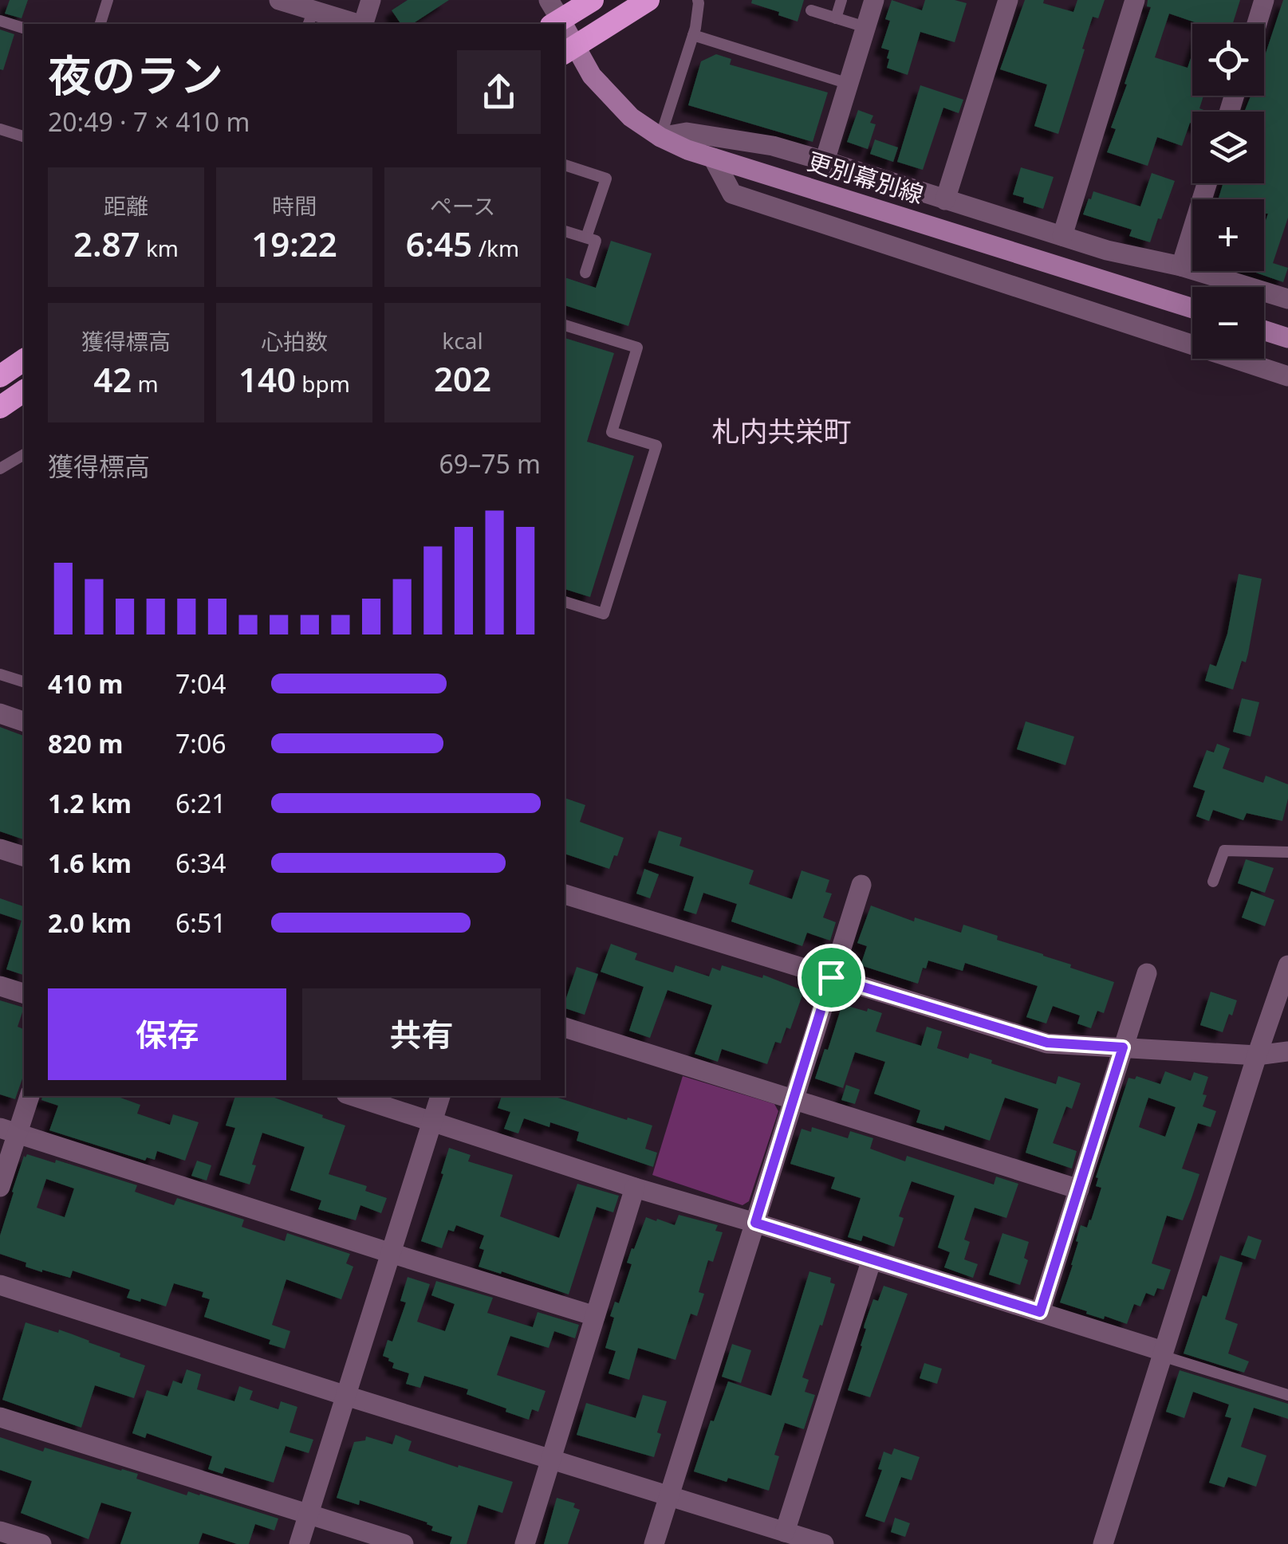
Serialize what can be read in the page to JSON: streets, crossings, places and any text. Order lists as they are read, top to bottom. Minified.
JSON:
{"streets":{"main road":["更別幕別線"]},"districts":["札内共栄町"],"page":{"map_buttons":["+","−"],"heading":["夜のラン","20:49 · 7 × 410 m"],"stats":[["距離","2.87 km"],["時間","19:22"],["ペース","6:45 /km"],["獲得標高","42 m"],["心拍数","140 bpm"],["kcal","202"]],"chart":["獲得標高","69–75 m"],"list":[{"name":"410 m","note":"7:04"},{"name":"820 m","note":"7:06"},{"name":"1.2 km","note":"6:21"},{"name":"1.6 km","note":"6:34"},{"name":"2.0 km","note":"6:51"}],"buttons":["保存","共有"]}}
